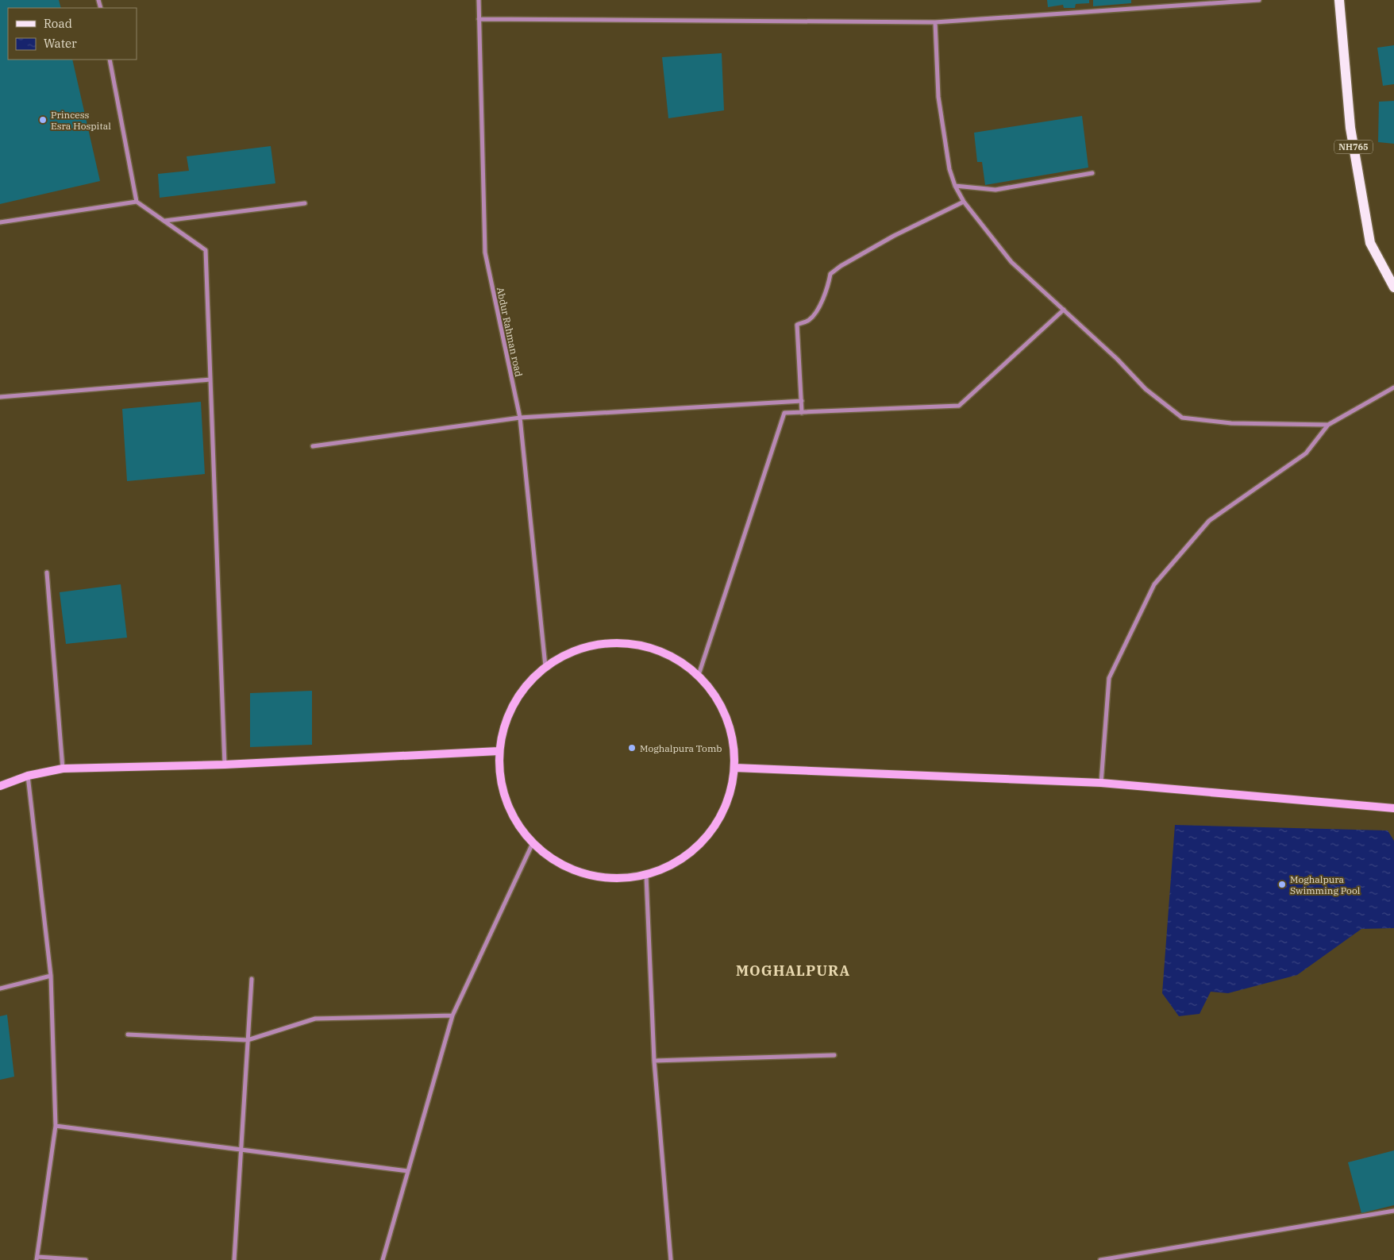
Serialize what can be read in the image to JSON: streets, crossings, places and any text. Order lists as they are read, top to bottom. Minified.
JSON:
{"streets":{"main road":["NH765"],"street":["Abdur Rahman road"]},"districts":["MOGHALPURA"],"places":["Princess Esra Hospital","Moghalpura Tomb","Moghalpura Swimming Pool"],"legend":["Road","Water"]}
